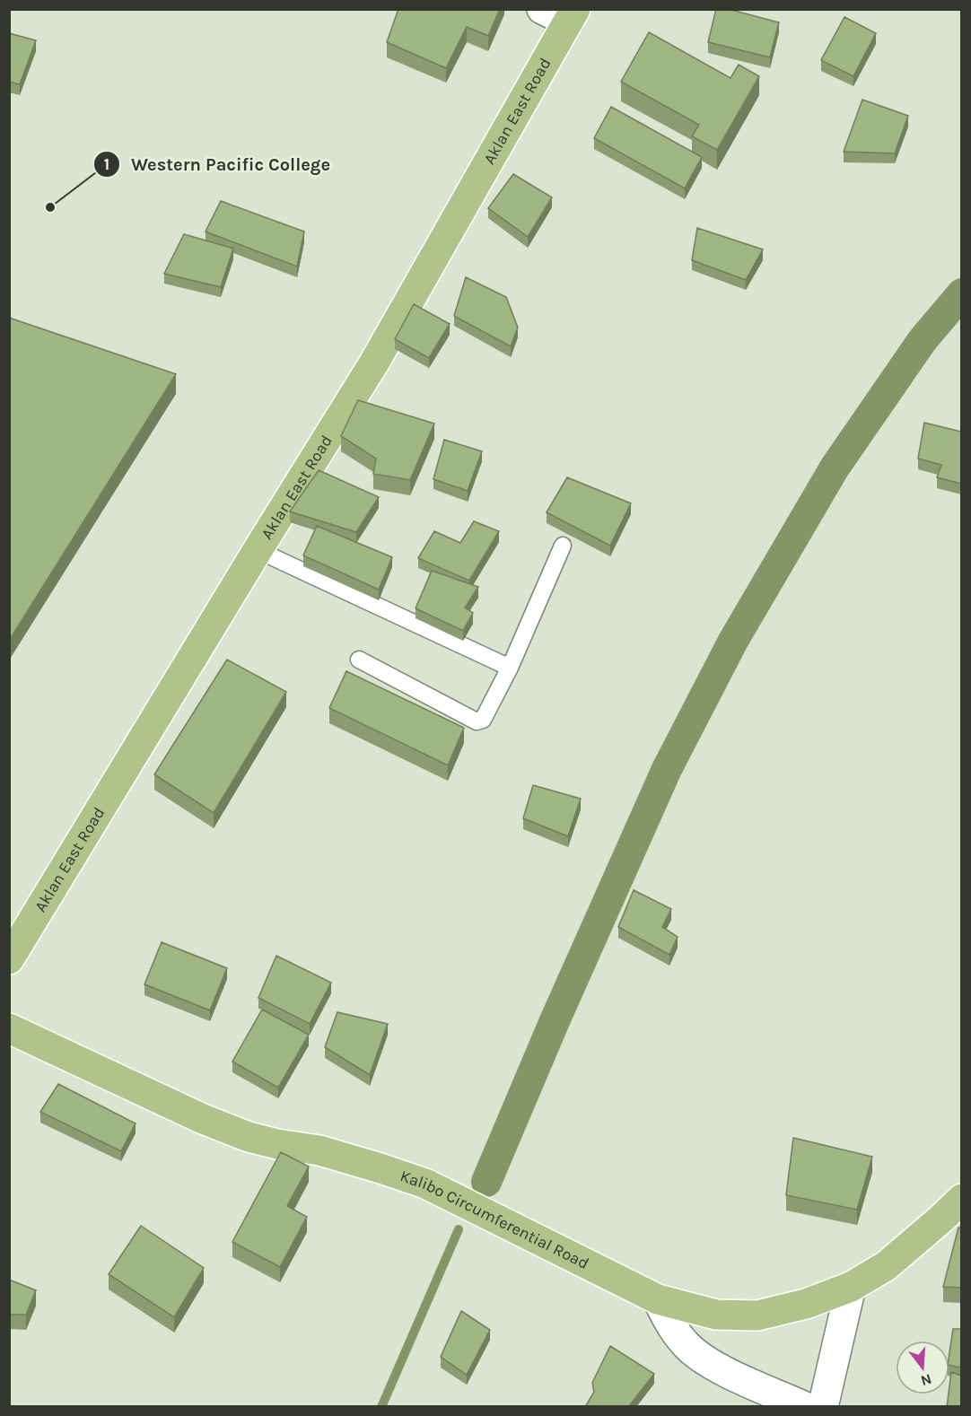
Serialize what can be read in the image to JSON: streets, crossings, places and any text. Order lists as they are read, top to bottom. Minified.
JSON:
{"streets":{"main road":["Aklan East Road","Kalibo Circumferential Road"]},"places":["Western Pacific College"],"north":"bottom"}
